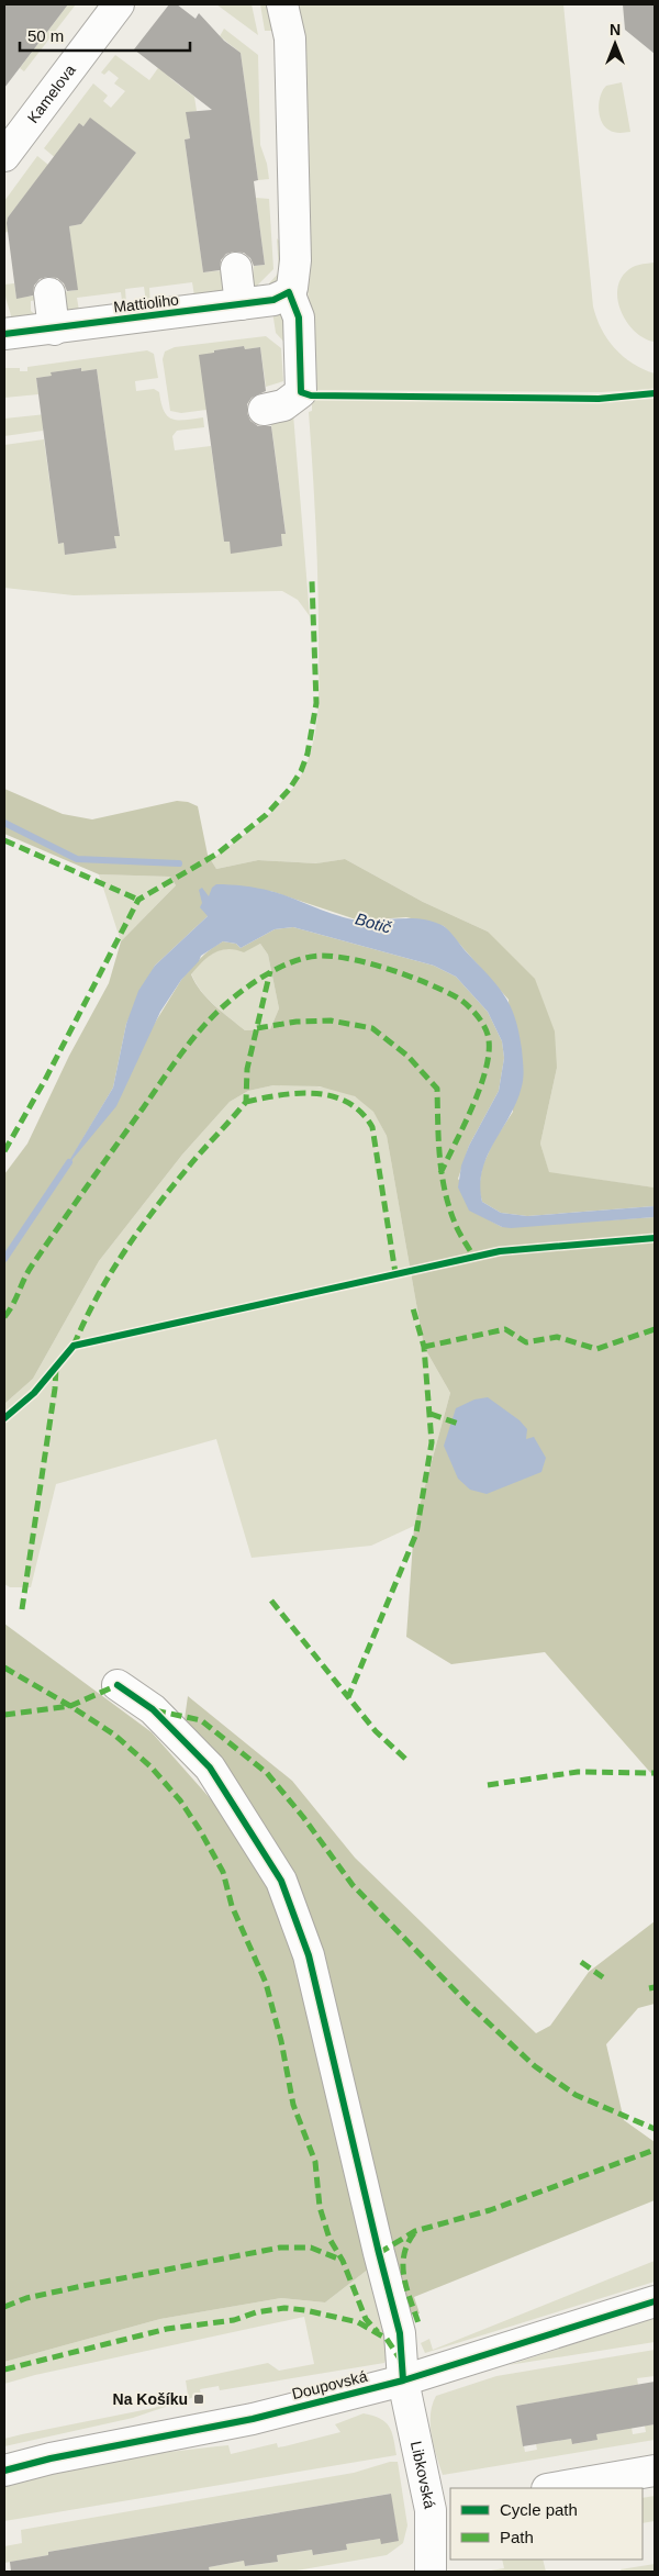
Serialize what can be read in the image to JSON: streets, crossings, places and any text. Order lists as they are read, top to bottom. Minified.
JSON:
{"streets":{"street":["Kamelova","Mattioliho","Doupovská","Libkovská"]},"crossings":[["Doupovská","Libkovská"]],"water":["Botič"],"places":{"transit":["Na Košíku"]},"legend":["Cycle path","Path"],"scale_bar":"50 m","north":"top"}
